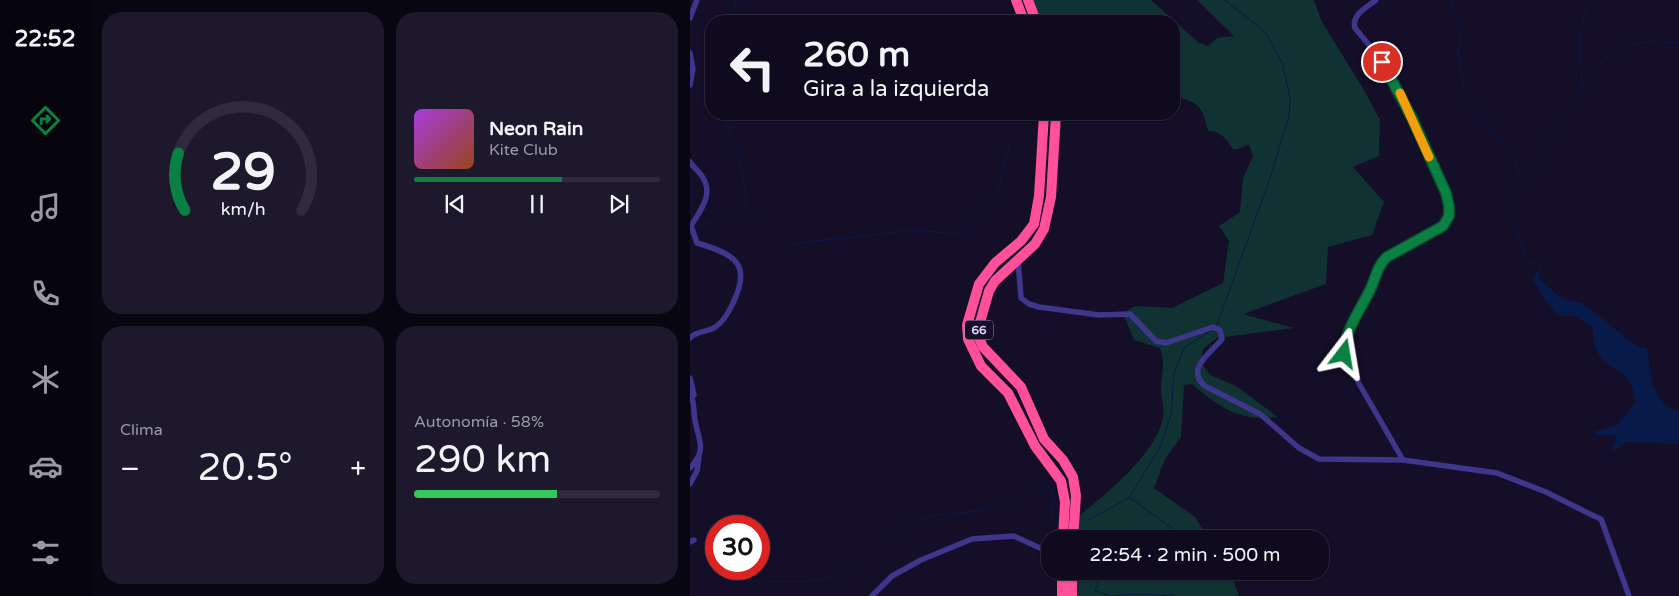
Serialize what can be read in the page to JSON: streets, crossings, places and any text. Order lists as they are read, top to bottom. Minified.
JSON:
{"streets":{"highway":["66"]},"page":{"tabs":"22:52","turn":["260 m","Gira a la izquierda"],"song":["Neon Rain","Kite Club"],"tile":["Clima",["Autonomía · 58%","290 km"]],"heat":["−","20.5°","+"],"limit":"30","trip":"22:54 · 2 min · 500 m","gauge":["29","km/h"]}}
